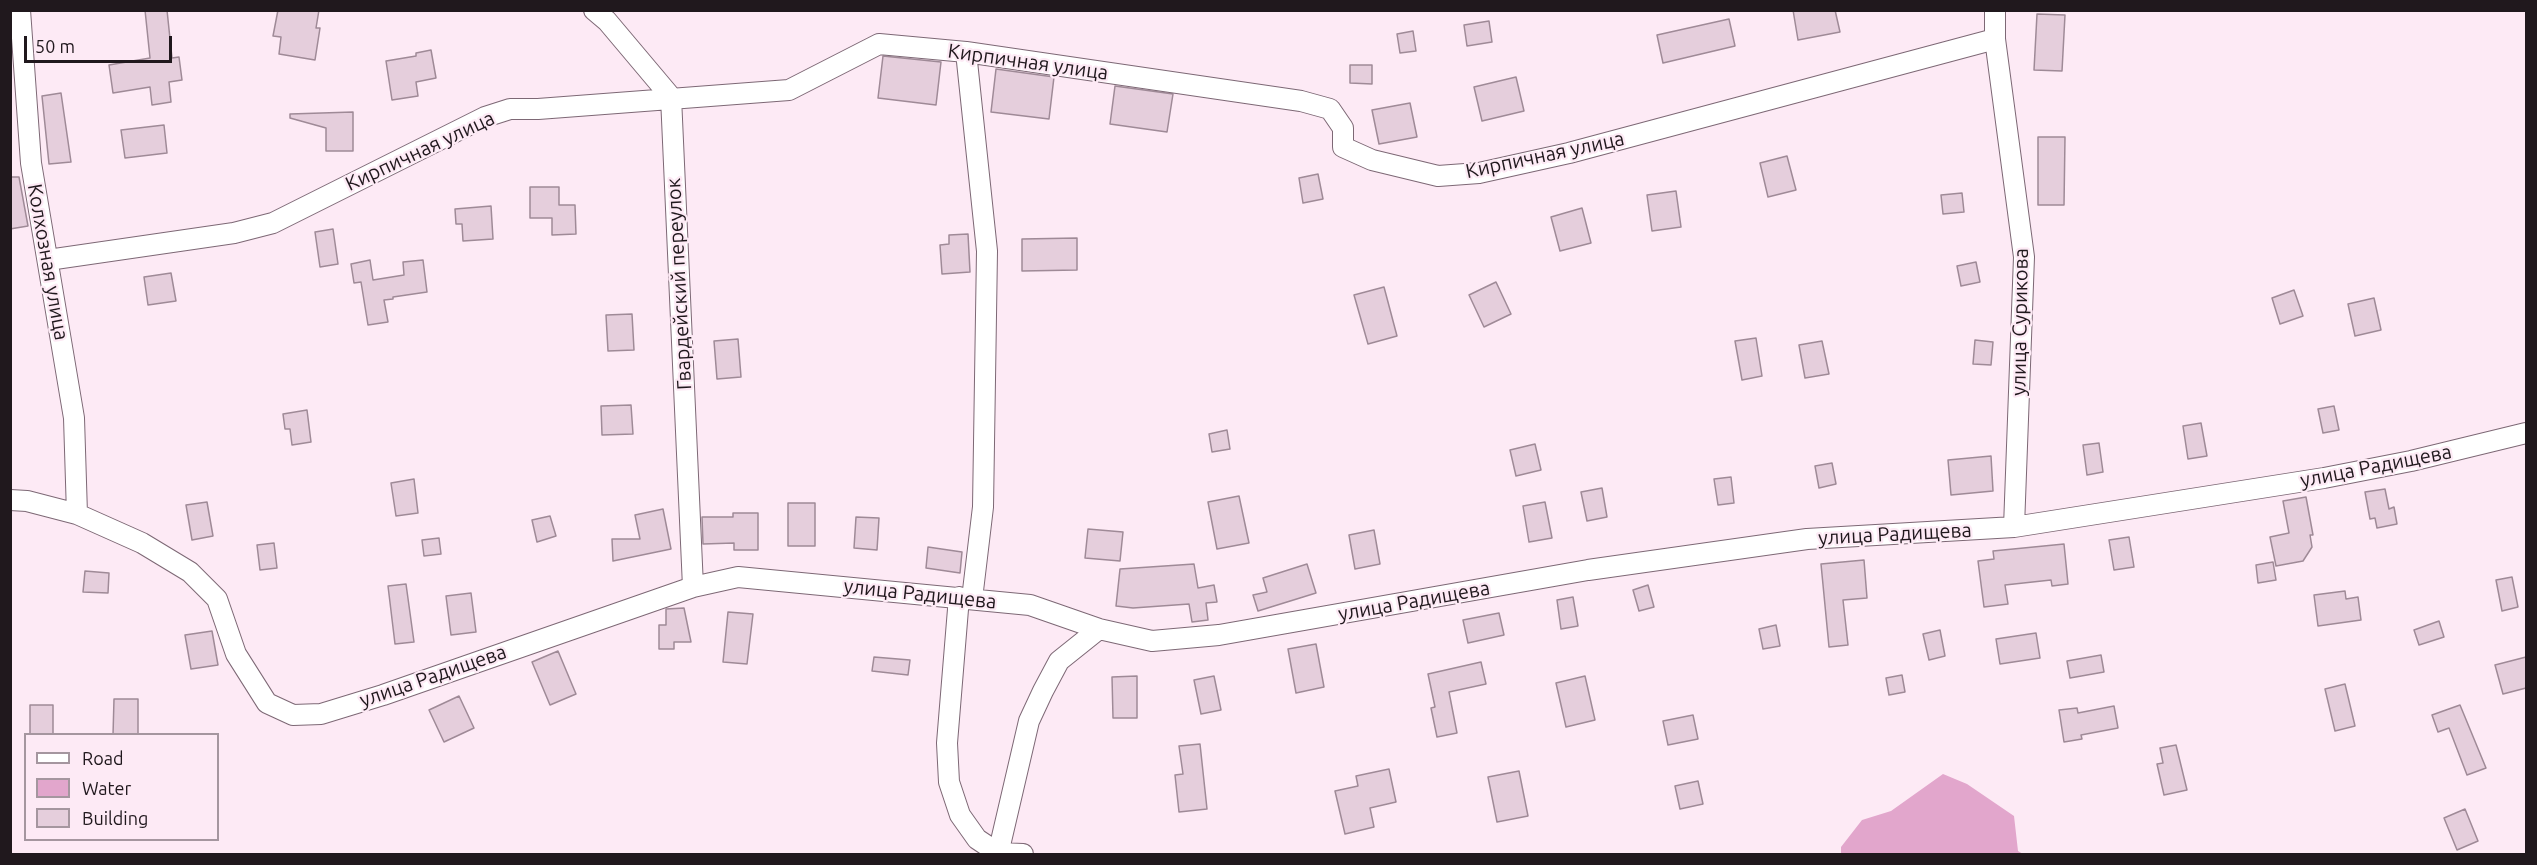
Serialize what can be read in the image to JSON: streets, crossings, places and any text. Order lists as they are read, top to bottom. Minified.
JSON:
{"streets":{"street":["Кирпичная улица","Колхозная улица","Гвардейский переулок","улица Сурикова","улица Радищева"]},"crossings":[["Кирпичная улица","Колхозная улица"],["Кирпичная улица","Гвардейский переулок"],["Кирпичная улица","улица Сурикова"],["Колхозная улица","улица Радищева"],["Гвардейский переулок","улица Радищева"],["улица Сурикова","улица Радищева"]],"legend":["Road","Water","Building"],"scale_bar":"50 m"}
